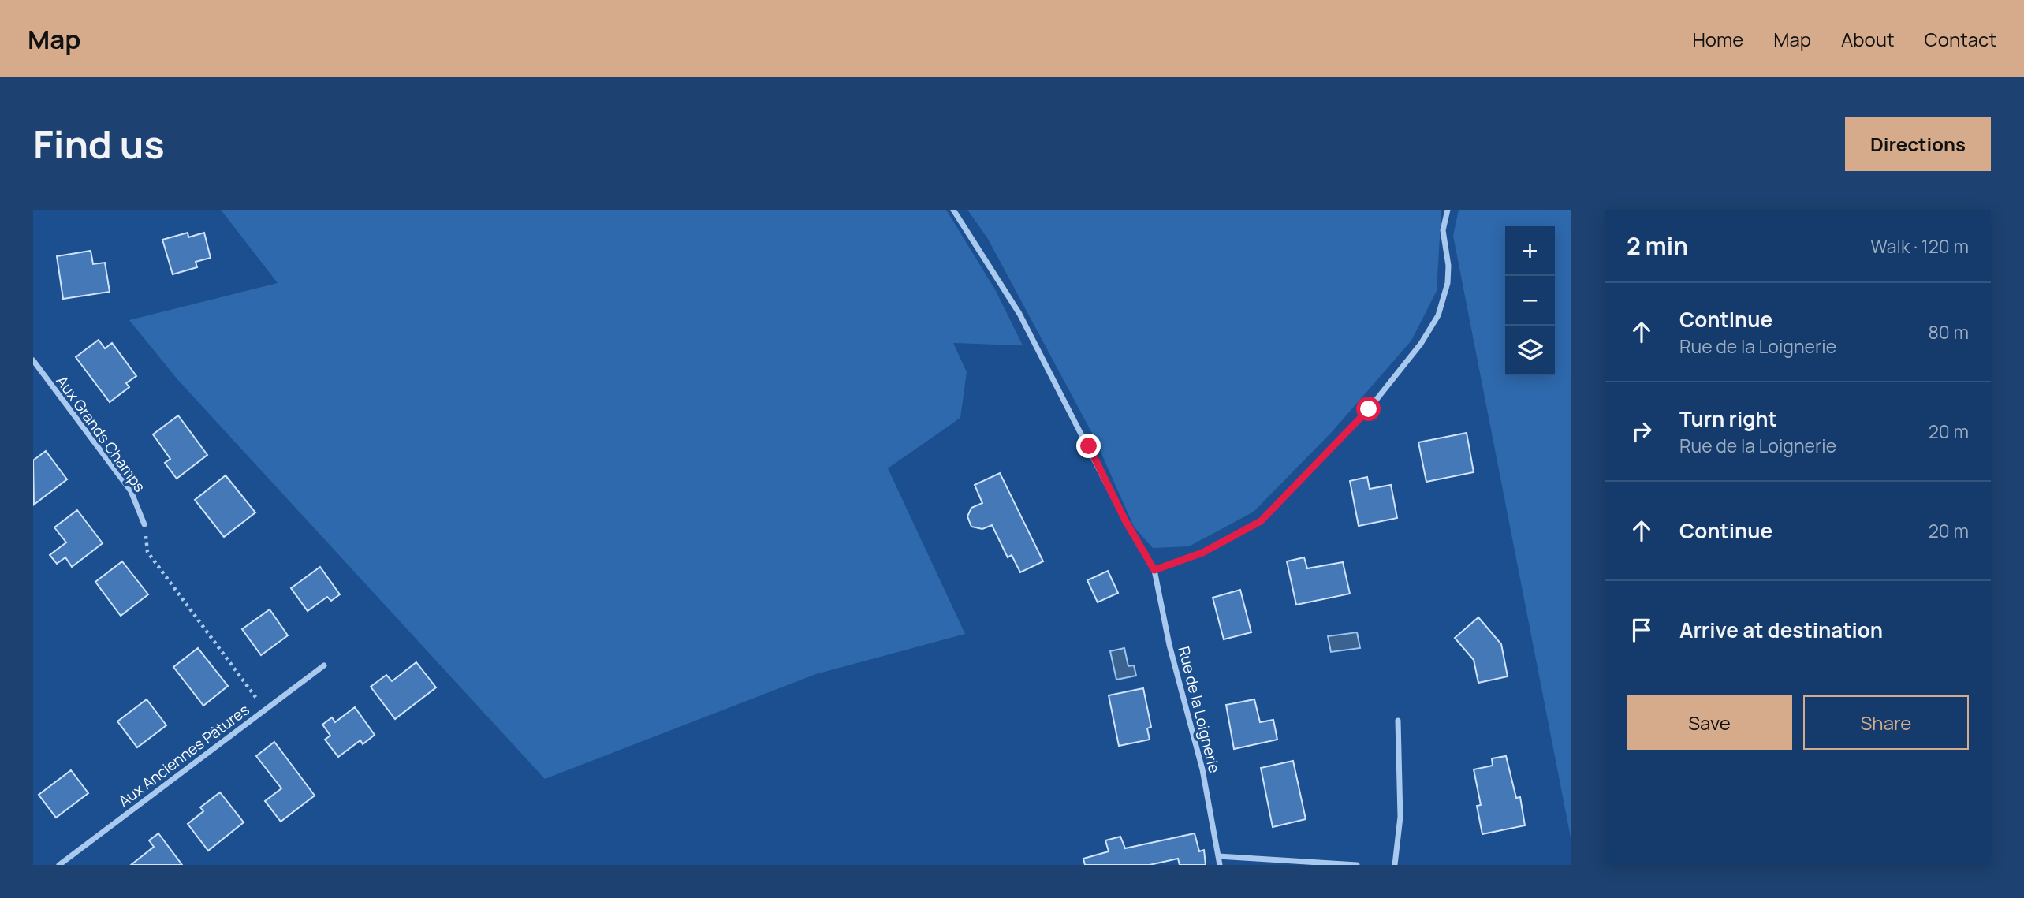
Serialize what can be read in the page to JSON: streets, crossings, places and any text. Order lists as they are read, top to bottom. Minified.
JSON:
{"streets":{"street":["Aux Grands Champs","Rue de la Loignerie","Aux Anciennes Pâtures"]},"page":{"header":"Map","nav":["Home","Map","About","Contact"],"buttons":["Directions",["Save","Share"]],"title":"Find us","heading":["2 min","Walk · 120 m"],"map_buttons":["+","−"],"list":[["Continue","Rue de la Loignerie","80 m"],["Turn right","Rue de la Loignerie","20 m"],["Continue","20 m"],"Arrive at destination"]}}
